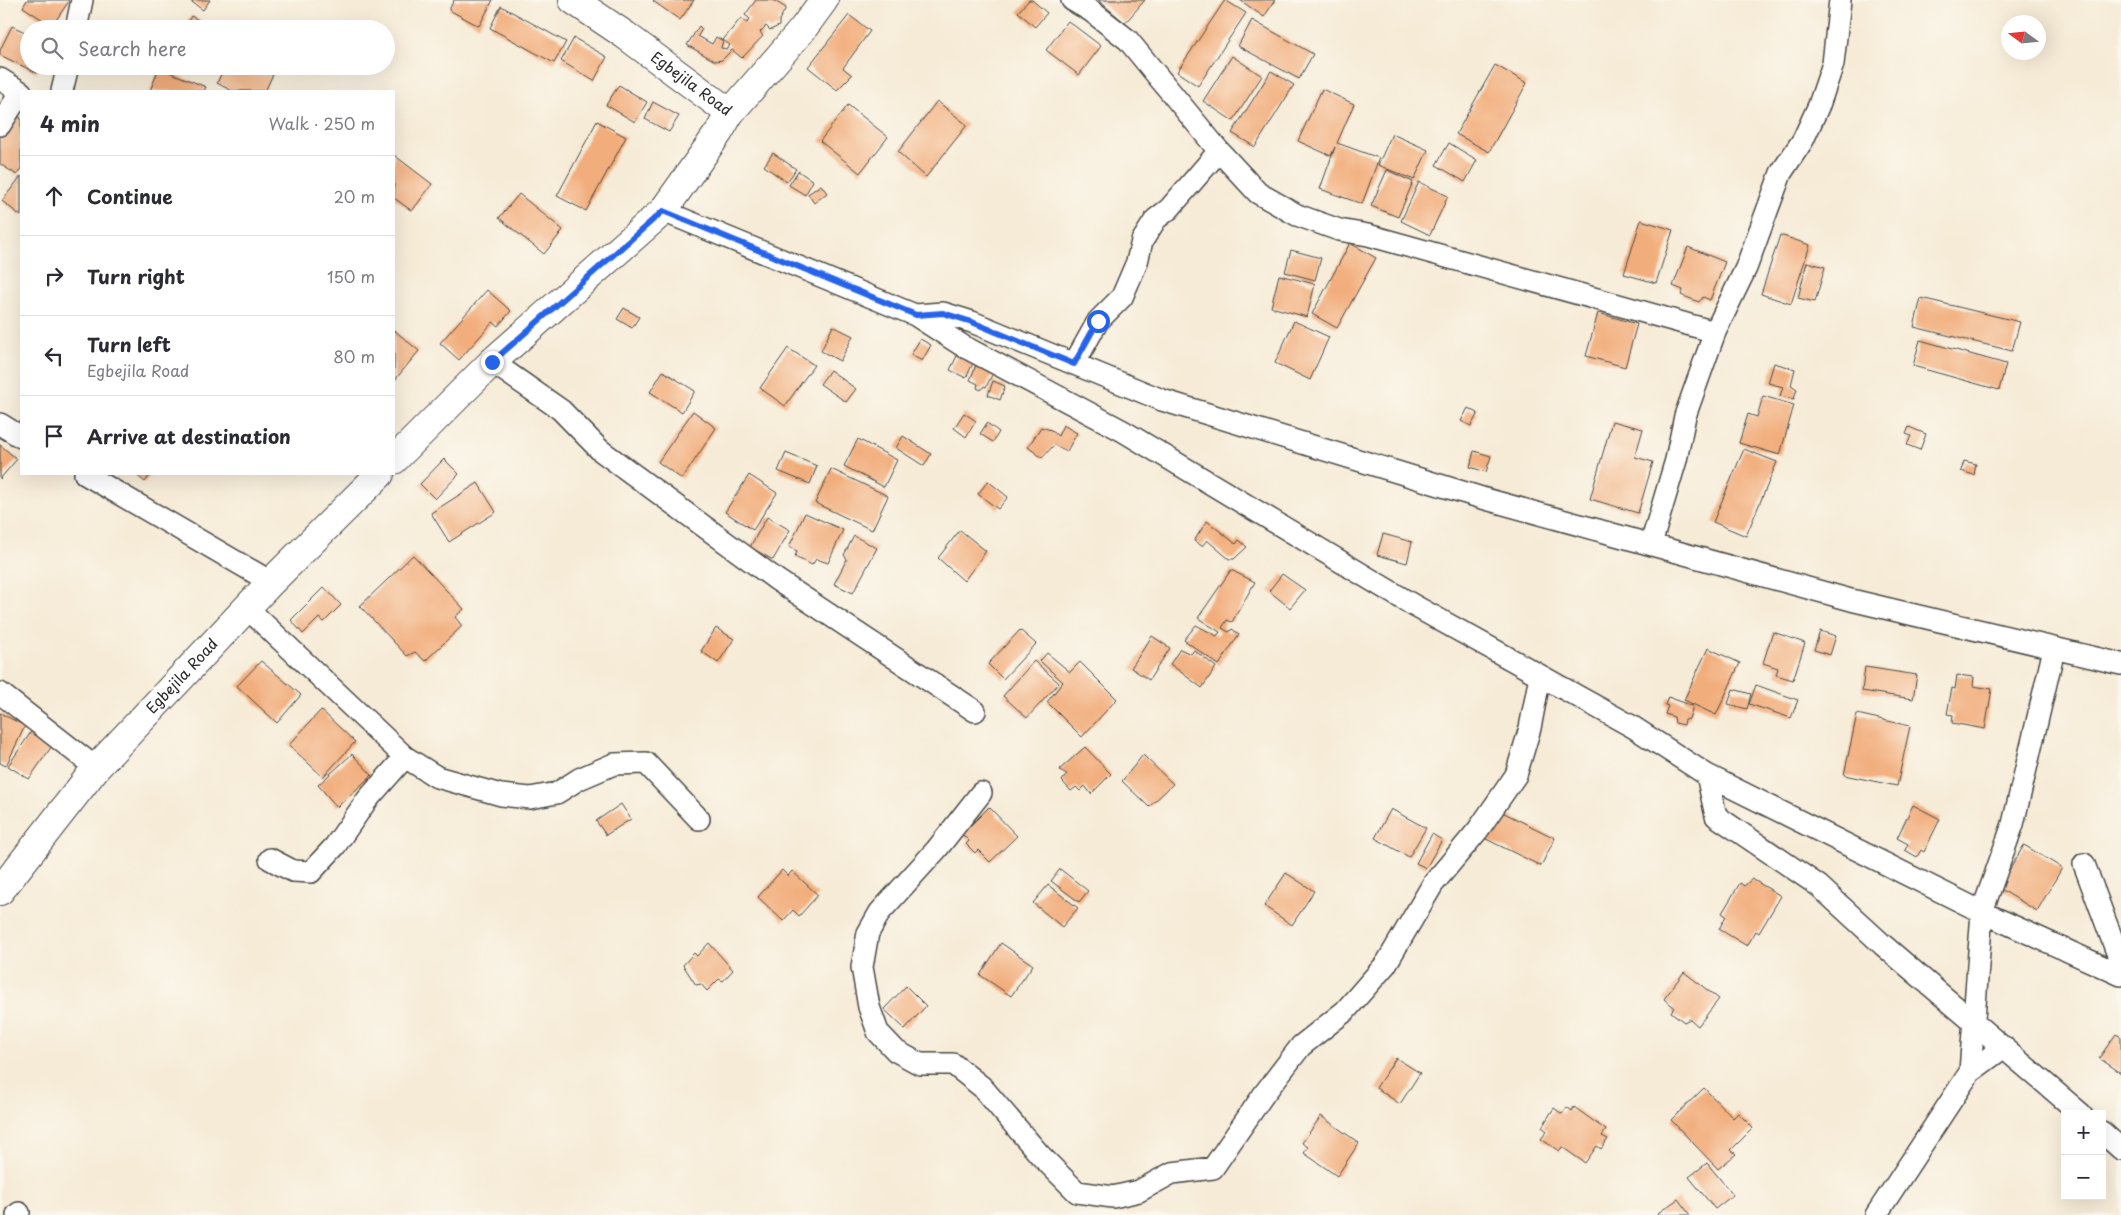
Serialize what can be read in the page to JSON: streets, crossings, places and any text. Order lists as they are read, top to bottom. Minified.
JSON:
{"streets":{"street":["Egbejila Road"]},"north":"left","page":{"search":"Search here","heading":["4 min","Walk · 250 m"],"list":[["Continue","20 m"],["Turn right","150 m"],["Turn left","Egbejila Road","80 m"],"Arrive at destination"],"map_buttons":["+","−"]}}
